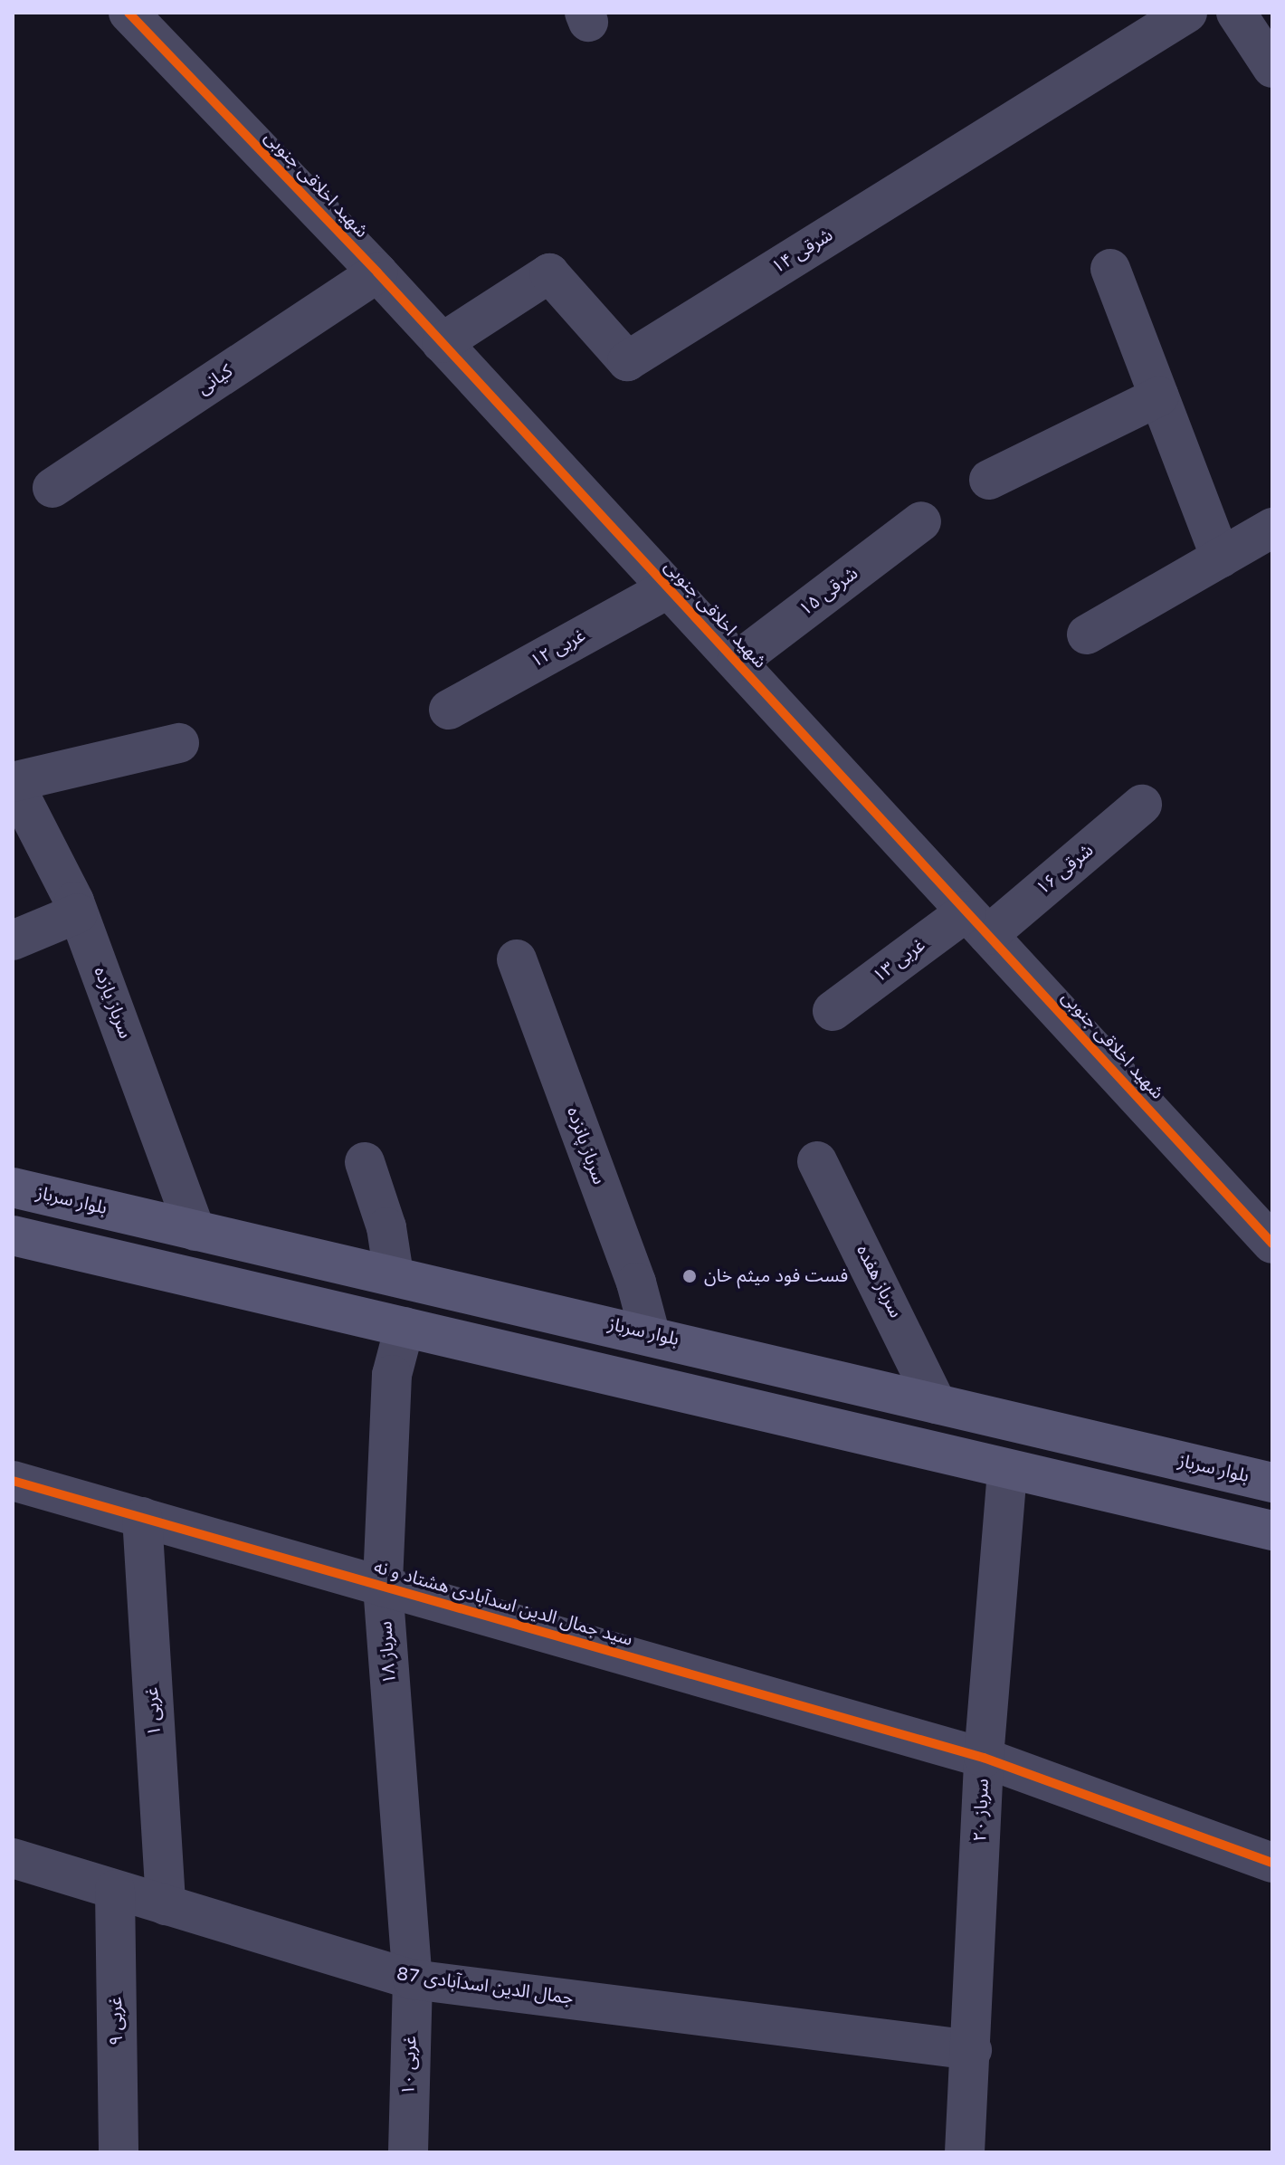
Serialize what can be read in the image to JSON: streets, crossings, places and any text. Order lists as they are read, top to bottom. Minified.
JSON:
{"streets":{"main road":["بلوار سرباز"],"street":["شهید اخلاقی جنوبی","شرقی ۱۴","کیانی","شرقی ۱۵","غربی ۱۲","شرقی ۱۶","غربی ۱۳","سرباز یازده","سرباز پانزده","سرباز هفده","سید جمال الدین اسدآبادی هشتاد و نه","سرباز ۱۸","غربی ۱","سرباز ۲۰","جمال الدین اسدآبادی 87","غربی ۹","غربی ۱۰"]},"crossings":[["شهید اخلاقی جنوبی","شرقی ۱۴"],["شهید اخلاقی جنوبی","کیانی"],["شهید اخلاقی جنوبی","شرقی ۱۵"],["شهید اخلاقی جنوبی","غربی ۱۲"],["شهید اخلاقی جنوبی","شرقی ۱۶"],["شهید اخلاقی جنوبی","غربی ۱۳"],["شرقی ۱۶","غربی ۱۳"],["سرباز یازده","بلوار سرباز"],["سرباز پانزده","بلوار سرباز"],["بلوار سرباز","سرباز هفده"],["سید جمال الدین اسدآبادی هشتاد و نه","سرباز ۱۸"],["سید جمال الدین اسدآبادی هشتاد و نه","غربی ۱"],["سید جمال الدین اسدآبادی هشتاد و نه","سرباز ۲۰"],["سرباز ۱۸","جمال الدین اسدآبادی 87"],["سرباز ۱۸","غربی ۱۰"],["غربی ۱","جمال الدین اسدآبادی 87"],["سرباز ۲۰","جمال الدین اسدآبادی 87"],["جمال الدین اسدآبادی 87","غربی ۹"],["جمال الدین اسدآبادی 87","غربی ۱۰"]],"places":["فست فود میثم خان"]}
